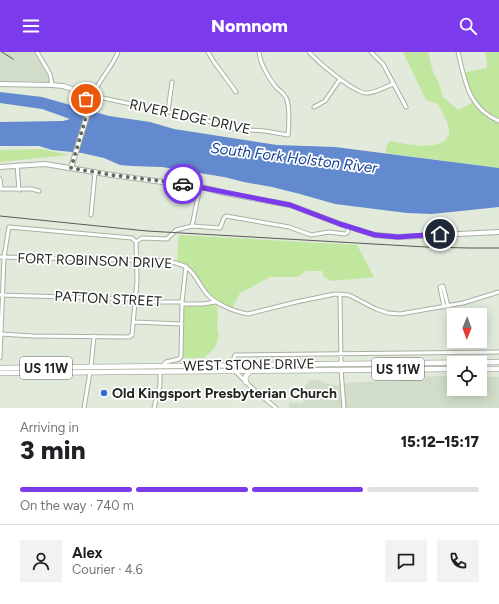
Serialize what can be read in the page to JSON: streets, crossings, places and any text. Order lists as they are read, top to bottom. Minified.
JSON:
{"streets":{"highway":["WEST STONE DRIVE","US 11W"],"street":["RIVER EDGE DRIVE","FORT ROBINSON DRIVE","PATTON STREET"]},"crossings":[["FORT ROBINSON DRIVE","PATTON STREET"]],"water":["South Fork Holston River"],"places":["Old Kingsport Presbyterian Church"],"north":"bottom","page":{"header":"Nomnom","heading":["3 min","Arriving in","15:12–15:17"],"panel":["Alex","Courier · 4.6"],"bar":"On the way · 740 m"}}
